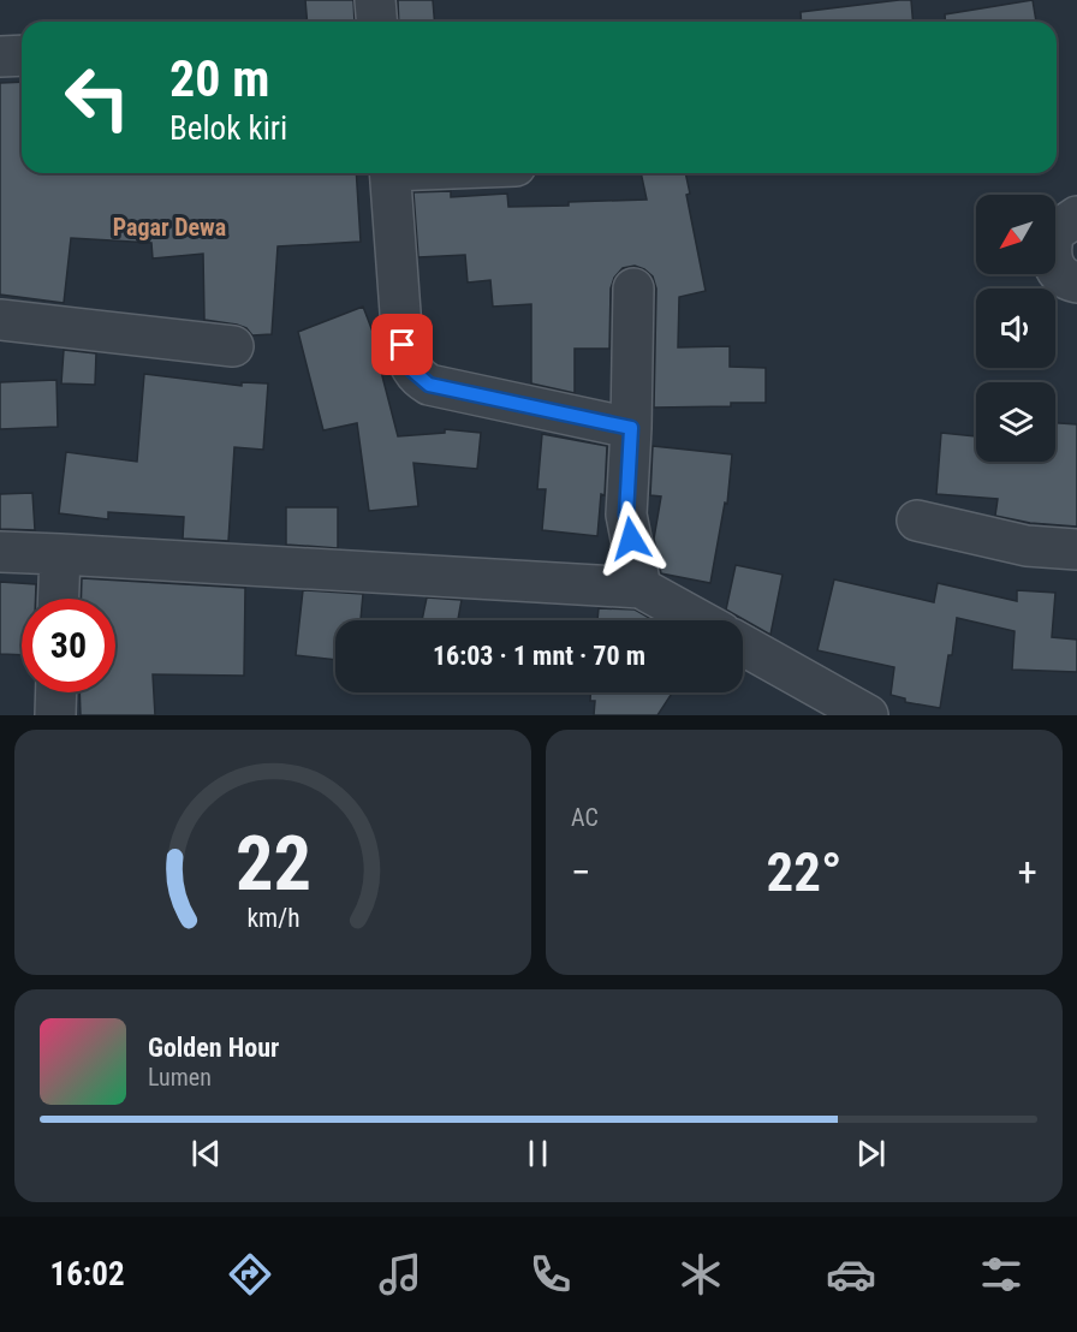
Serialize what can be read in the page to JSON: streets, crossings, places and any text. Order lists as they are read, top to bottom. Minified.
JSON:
{"districts":["Pagar Dewa"],"north":"bottom left","page":{"turn":["20 m","Belok kiri"],"limit":"30","trip":"16:03 · 1 mnt · 70 m","tile":"AC","heat":["−","22°","+"],"song":["Golden Hour","Lumen"],"tabs":"16:02","gauge":["22","km/h"]}}
